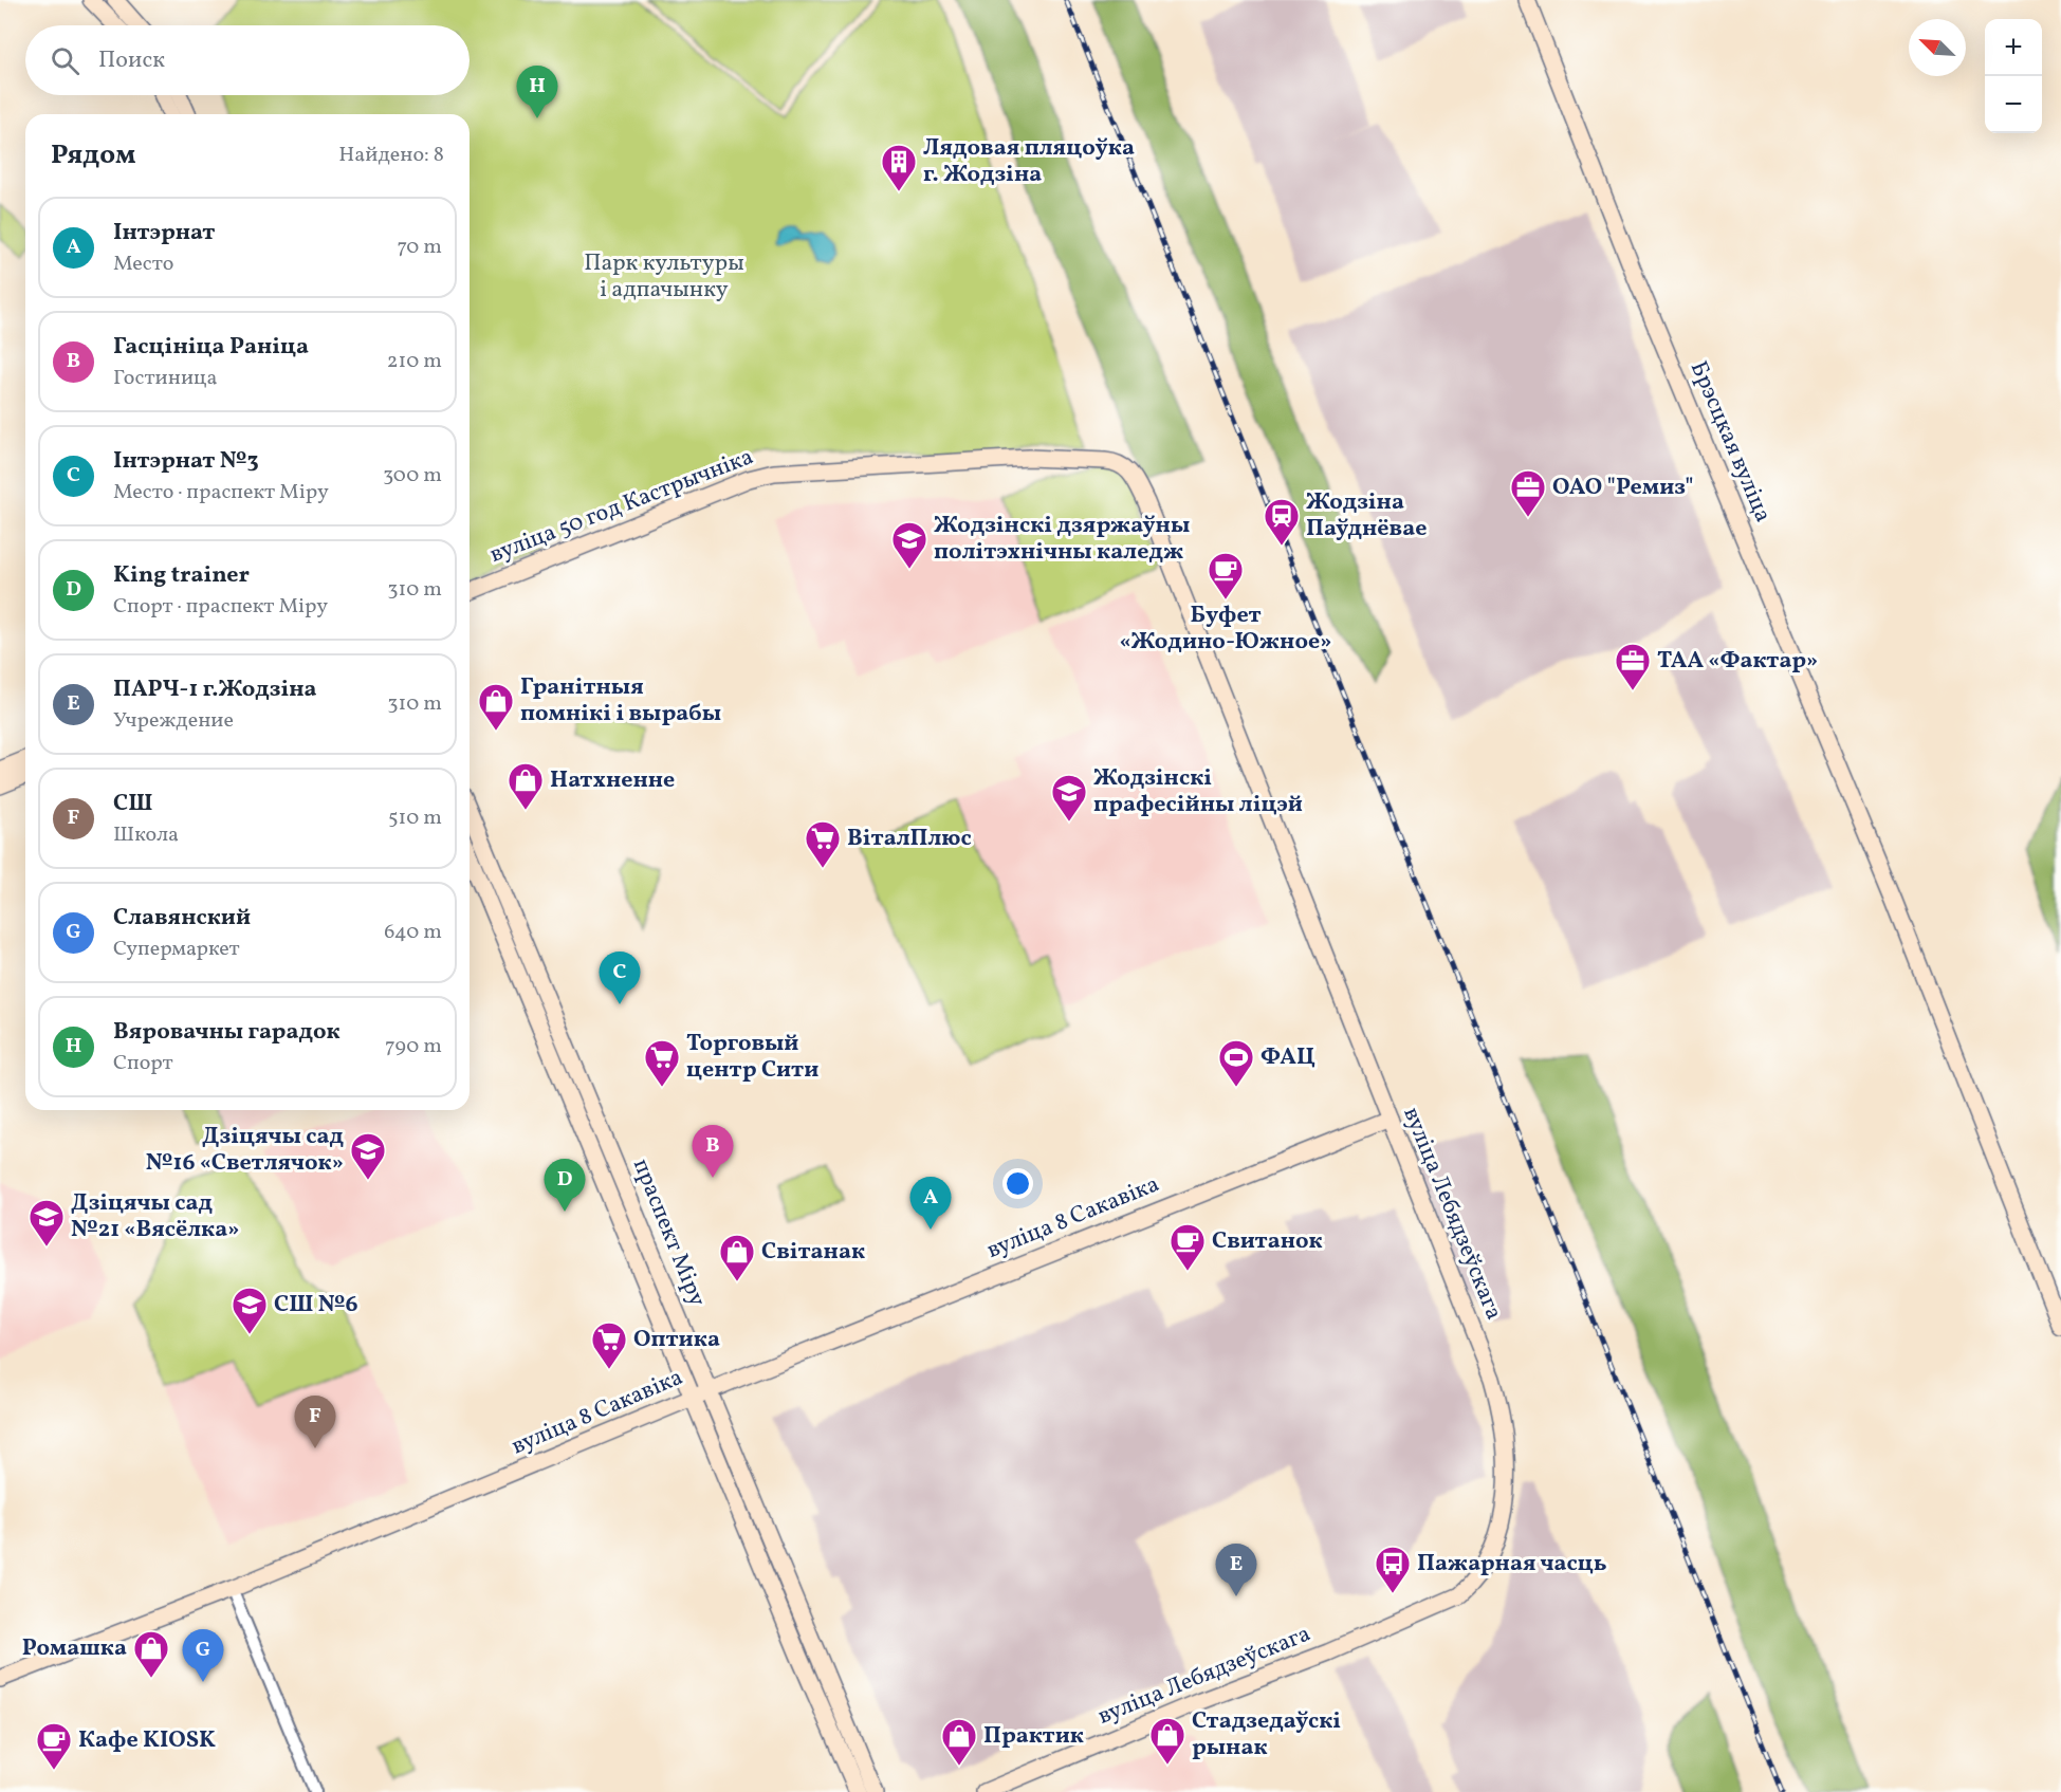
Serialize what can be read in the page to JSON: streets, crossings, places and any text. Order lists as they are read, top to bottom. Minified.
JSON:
{"streets":{"main road":["Брэсцкая вуліца","вуліца 50 год Кастрычніка","вуліца Лебядзеўскага","вуліца 8 Сакавіка","праспект Міру"]},"crossings":[["вуліца 50 год Кастрычніка","вуліца Лебядзеўскага"],["вуліца Лебядзеўскага","вуліца 8 Сакавіка"],["вуліца 8 Сакавіка","праспект Міру"]],"parks":["Парк культуры і адпачынку"],"places":{"building":["Лядовая пляцоўка г. Жодзіна"],"office":["ОАО \"Ремиз\"","ТАА «Фактар»"],"station":["Жодзіна Паўднёвае"],"school or university":["Жодзінскі дзяржаўны політэхнічны каледж","Жодзінскі прафесійны ліцэй","Дзіцячы сад №16 «Светлячок»","Дзіцячы сад №21 «Вясёлка»","СШ №6"],"cafe":["Буфет «Жодино-Южное»","Свитанок","Кафе KIOSK"],"shop":["Гранітныя помнікі і вырабы","Натхненне","Світанак","Ромашка","Стадзедаўскі рынак","Практик"],"supermarket":["ВіталПлюс","Торговый центр Сити","Оптика"],"sports":["ФАЦ"],"bus stop":["Пажарная часць"]},"north":"top left","page":{"map_buttons":["+","−"],"search":"Поиск","pins":["H","C","B","D","A","F","E","G"],"heading":["Рядом","Найдено: 8"],"list":[{"mark":"A","name":"Інтэрнат","note":"Место","value":"70 m"},{"mark":"B","name":"Гасцініца Раніца","note":"Гостиница","value":"210 m"},{"mark":"C","name":"Інтэрнат №3","note":"Место · праспект Міру","value":"300 m"},{"mark":"D","name":"King trainer","note":"Спорт · праспект Міру","value":"310 m"},{"mark":"E","name":"ПАРЧ-1 г.Жодзіна","note":"Учреждение","value":"310 m"},{"mark":"F","name":"СШ","note":"Школа","value":"510 m"},{"mark":"G","name":"Славянский","note":"Супермаркет","value":"640 m"},{"mark":"H","name":"Вяровачны гарадок","note":"Спорт","value":"790 m"}]}}
